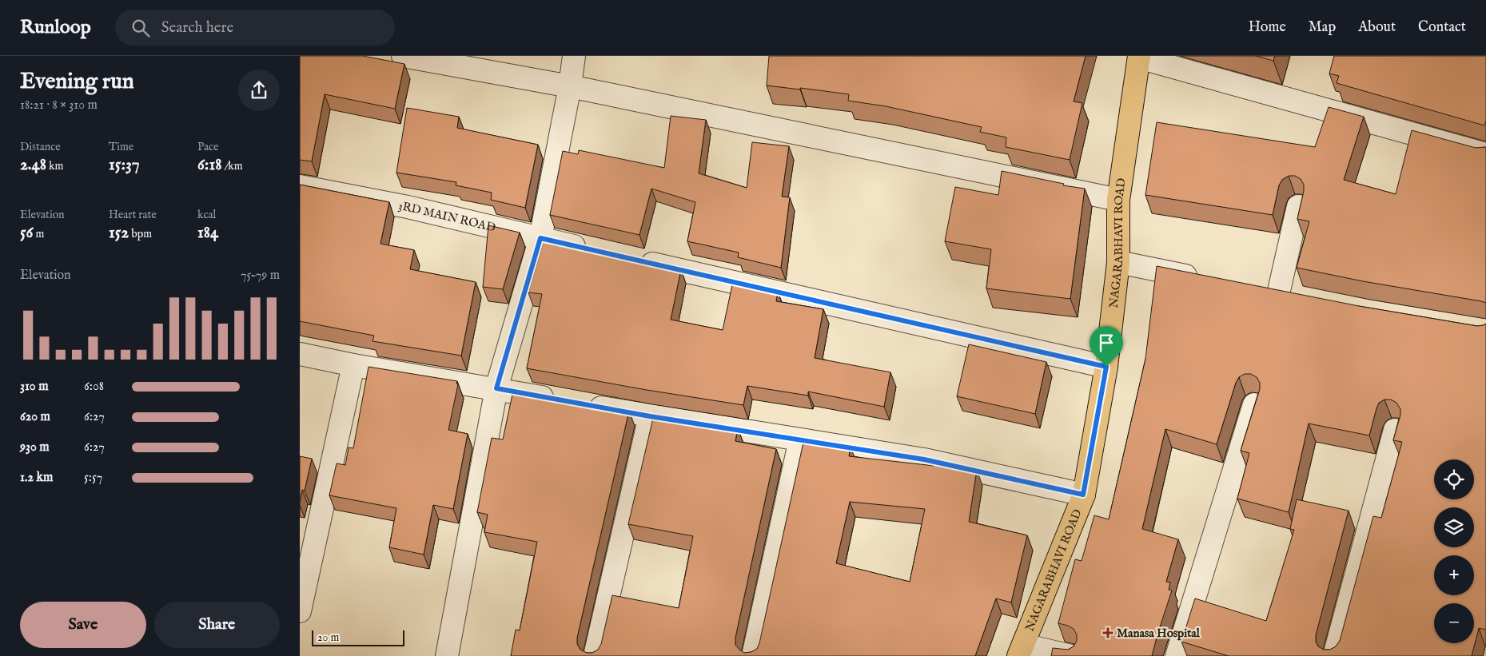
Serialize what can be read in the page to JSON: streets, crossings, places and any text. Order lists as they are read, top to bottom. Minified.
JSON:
{"streets":{"main road":["NAGARABHAVI ROAD"],"street":["3RD MAIN ROAD"]},"places":{"health":["Manasa Hospital"]},"scale_bar":"20 m","page":{"header":"Runloop","search":"Search here","nav":["Home","Map","About","Contact"],"heading":["Evening run","18:21 · 8 × 310 m"],"stats":[["Distance","2.48 km"],["Time","15:37"],["Pace","6:18 /km"],["Elevation","56 m"],["Heart rate","152 bpm"],["kcal","184"]],"chart":["Elevation","75–79 m"],"list":[{"name":"310 m","note":"6:08"},{"name":"620 m","note":"6:27"},{"name":"930 m","note":"6:27"},{"name":"1.2 km","note":"5:57"}],"map_buttons":["+","−"],"buttons":["Save","Share"],"scale":"20 m"}}
